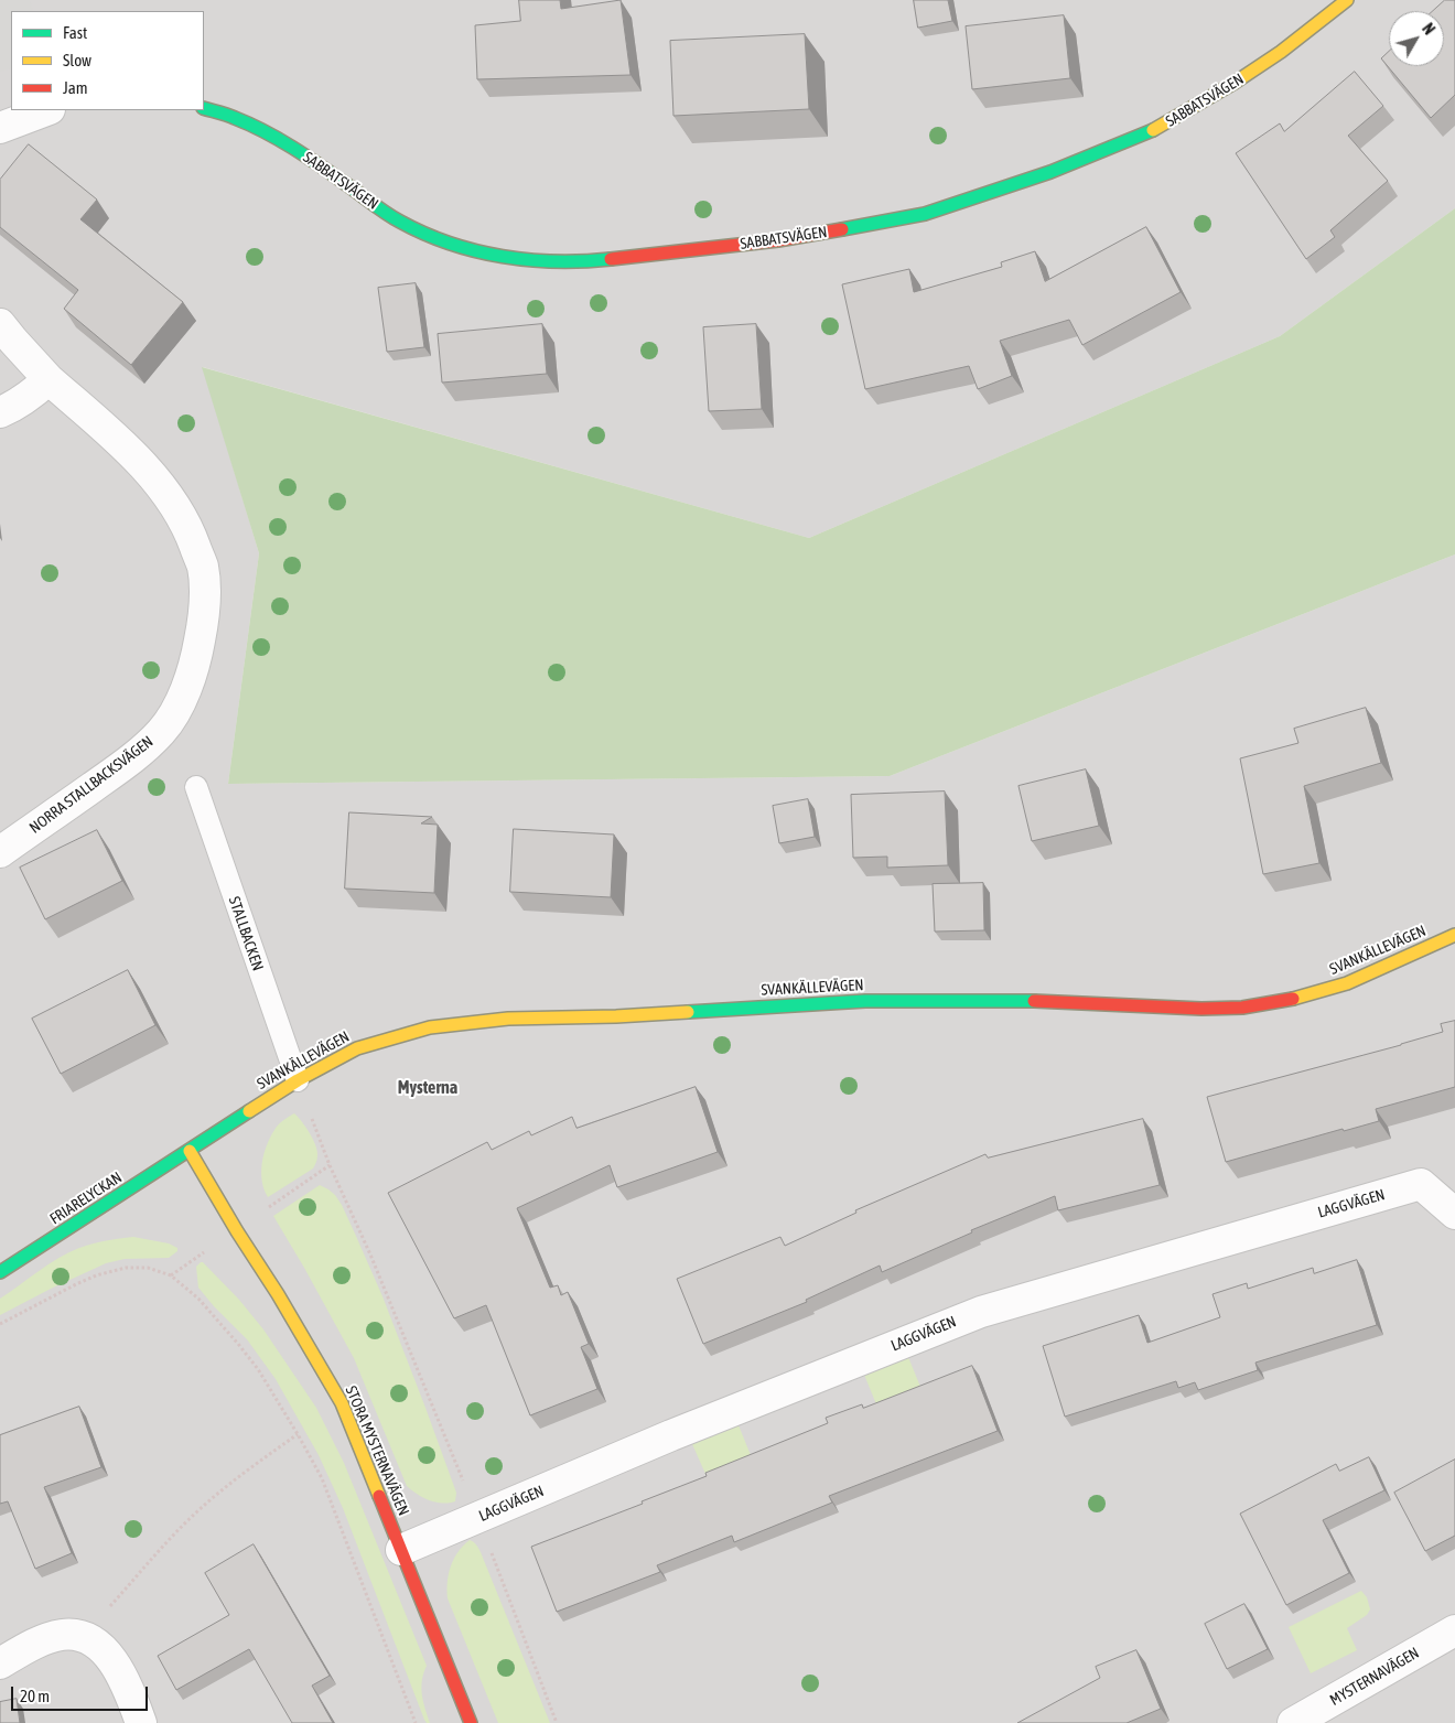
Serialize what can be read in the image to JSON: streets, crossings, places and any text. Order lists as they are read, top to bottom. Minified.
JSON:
{"streets":{"street":["SABBATSVÄGEN","NORRA STALLBACKSVÄGEN","SVANKÄLLEVÄGEN","FRIARELYCKAN","LAGGVÄGEN","STORA MYSTERNAVÄGEN","MYSTERNAVÄGEN"],"lane":["STALLBACKEN"]},"crossings":[["STALLBACKEN","SVANKÄLLEVÄGEN"],["SVANKÄLLEVÄGEN","FRIARELYCKAN"],["SVANKÄLLEVÄGEN","STORA MYSTERNAVÄGEN"],["FRIARELYCKAN","STORA MYSTERNAVÄGEN"],["LAGGVÄGEN","STORA MYSTERNAVÄGEN"]],"districts":["Mysterna"],"legend":["Fast","Slow","Jam"],"scale_bar":"20 m","north":"top right"}
